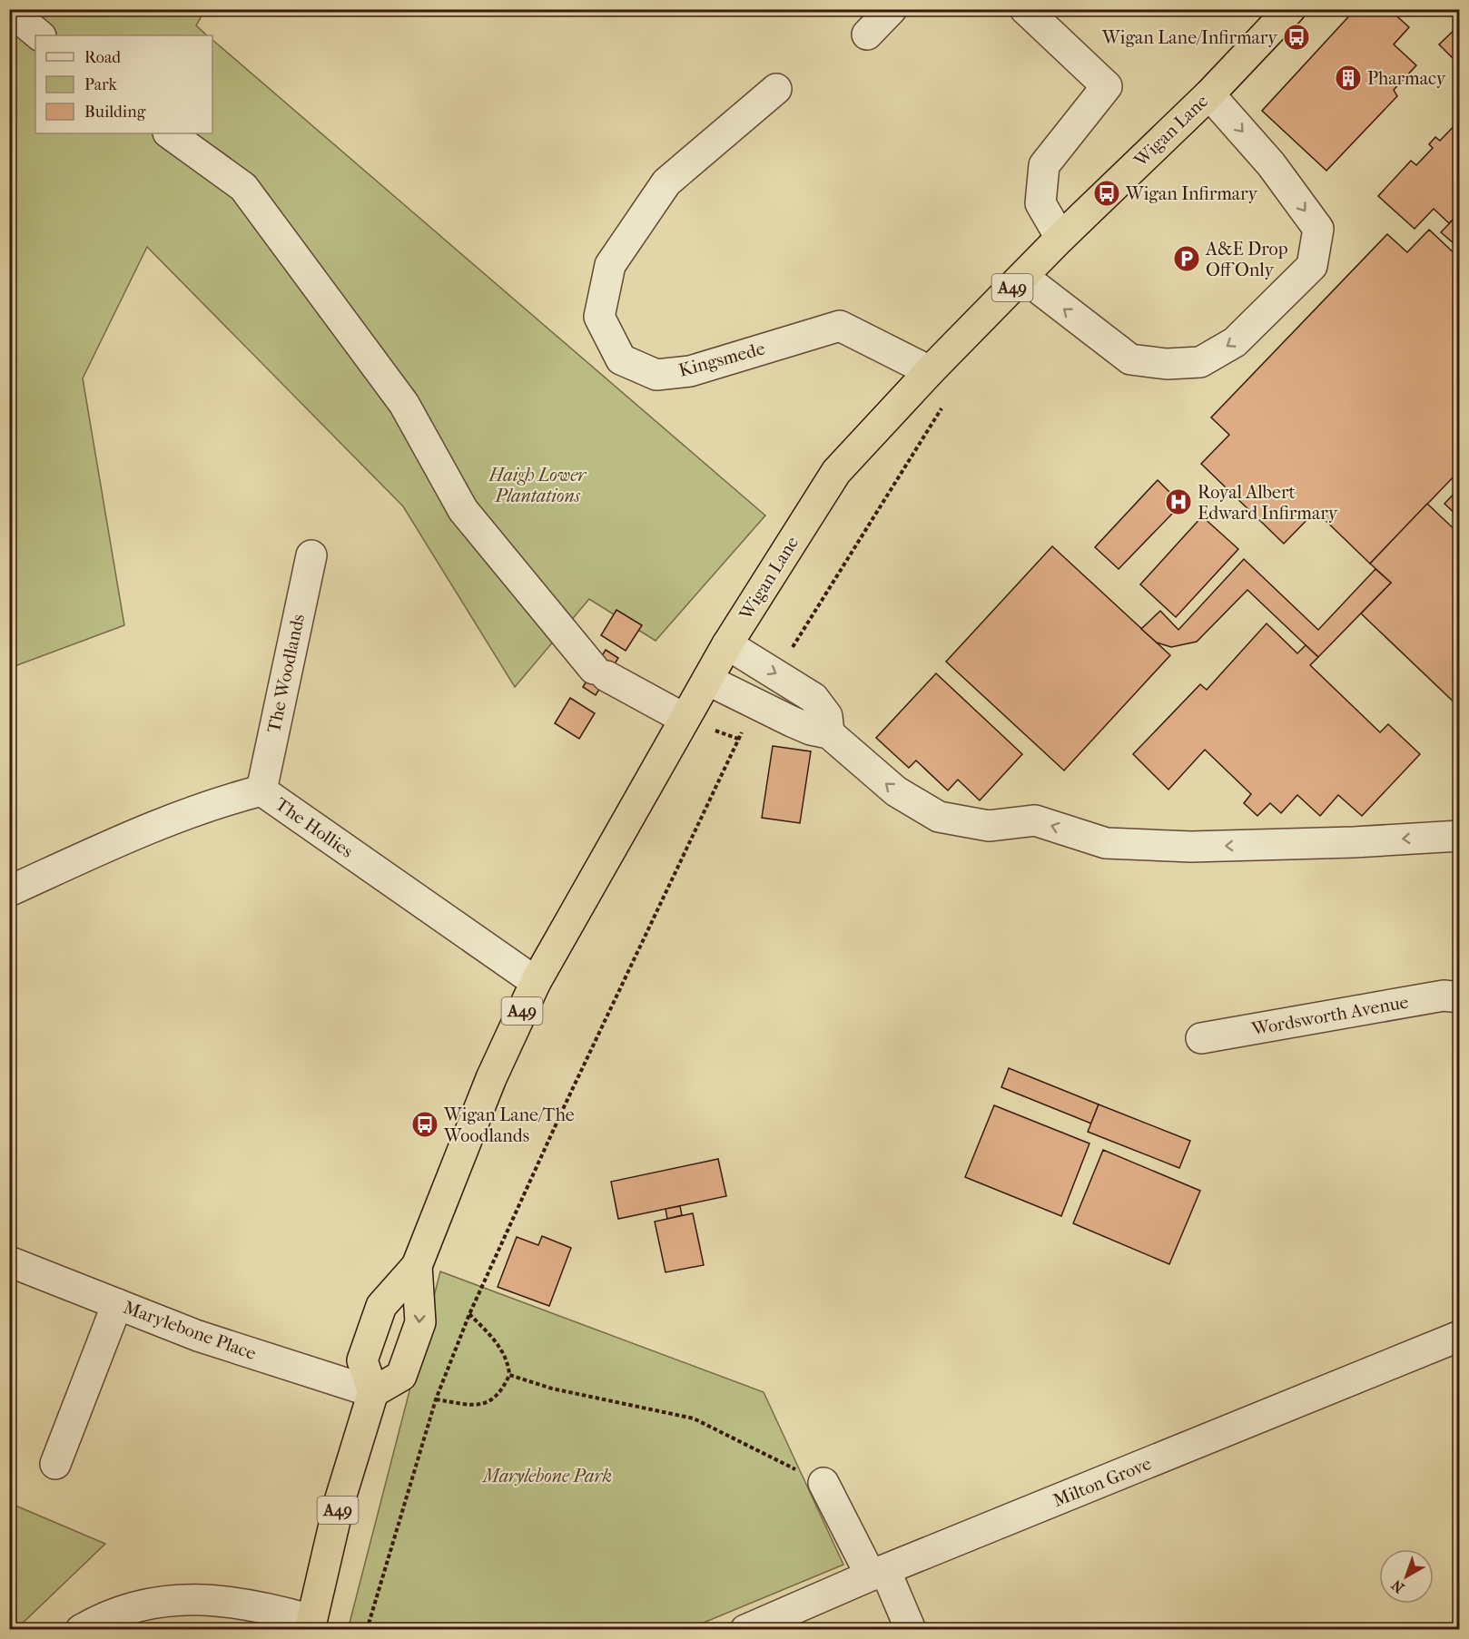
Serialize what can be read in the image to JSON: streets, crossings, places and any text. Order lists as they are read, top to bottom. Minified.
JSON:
{"streets":{"highway":["Wigan Lane","A49"],"street":["Kingsmede","The Woodlands","The Hollies","Wordsworth Avenue","Marylebone Place","Milton Grove"]},"crossings":[["Wigan Lane","A49"],["Wigan Lane","Kingsmede"],["Wigan Lane","The Hollies"],["Wigan Lane","Marylebone Place"],["A49","Marylebone Place"],["The Woodlands","The Hollies"]],"parks":["Haigh Lower Plantations","Marylebone Park"],"places":{"bus stop":["Wigan Lane/Infirmary","Wigan Infirmary","Wigan Lane/The Woodlands"],"building":["Pharmacy"],"parking":["A&E Drop Off Only"],"hospital":["Royal Albert Edward Infirmary"]},"legend":["Road","Park","Building"],"north":"bottom left"}
